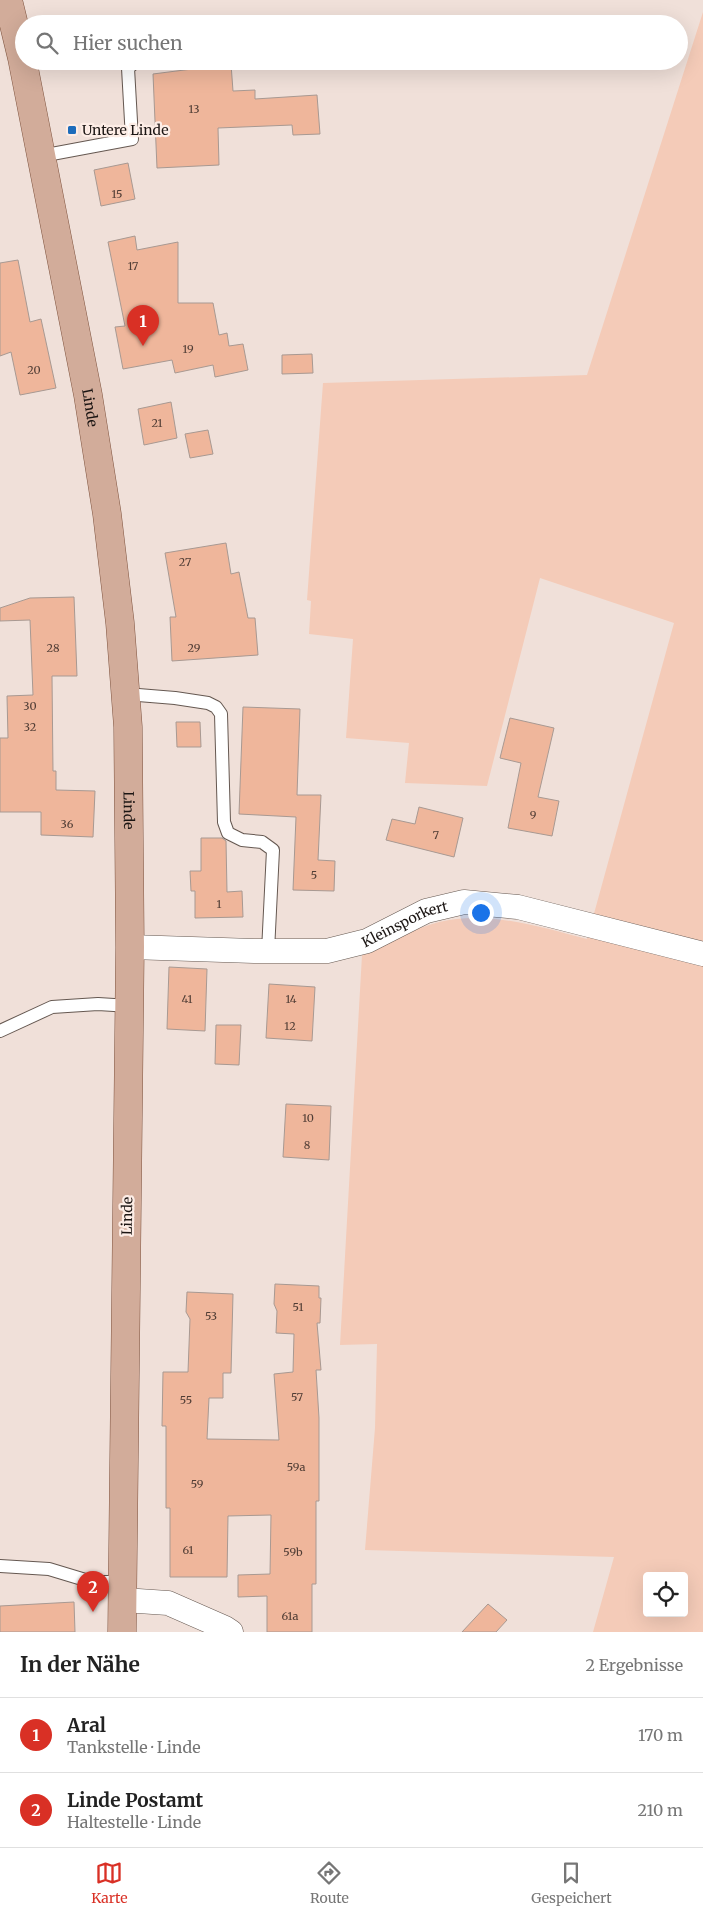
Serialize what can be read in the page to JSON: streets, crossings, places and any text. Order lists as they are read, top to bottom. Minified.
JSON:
{"streets":{"main road":["Linde"],"street":["Kleinsporkert"]},"crossings":[["Linde","Kleinsporkert"]],"places":{"transit":["Untere Linde"]},"house_numbers":["13","15","17","19","20","21","27","28","29","30","32","9","36","7","5","1","41","14","12","10","8","51","53","57","55","59a","59","61","59b","61a"],"page":{"search":"Hier suchen","pins":["1","2"],"heading":["In der Nähe","2 Ergebnisse"],"list":[{"mark":"1","name":"Aral","note":"Tankstelle · Linde","value":"170 m"},{"mark":"2","name":"Linde Postamt","note":"Haltestelle · Linde","value":"210 m"}],"nav":["Karte","Route","Gespeichert"]}}
